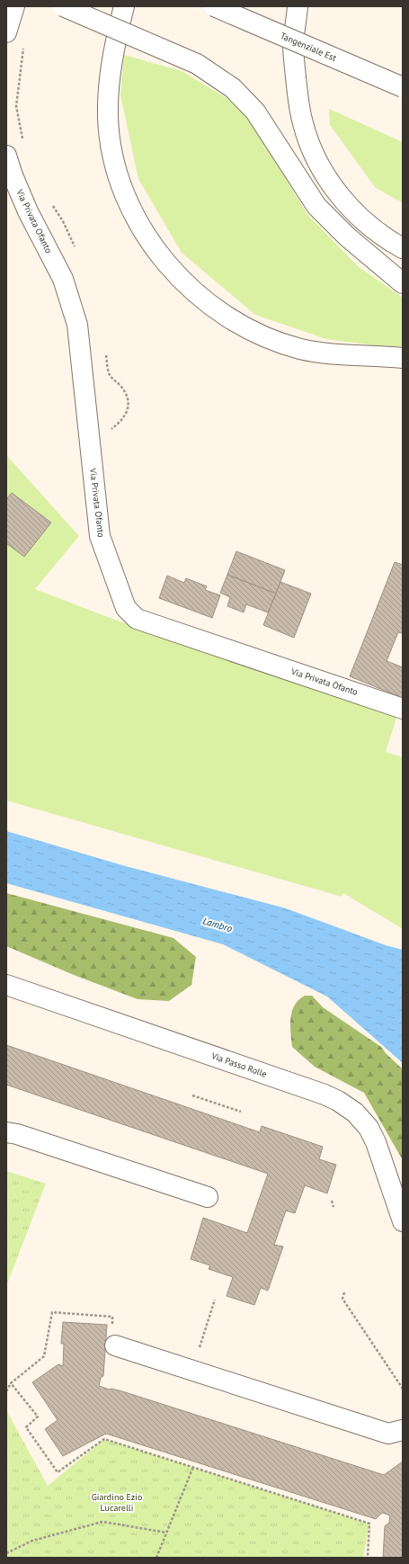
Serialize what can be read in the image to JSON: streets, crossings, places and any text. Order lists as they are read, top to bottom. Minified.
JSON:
{"streets":{"main road":["Tangenziale Est","Via Privata Ofanto","Via Passo Rolle"]},"water":["Lambro"],"parks":["Giardino Ezio Lucarelli"]}
